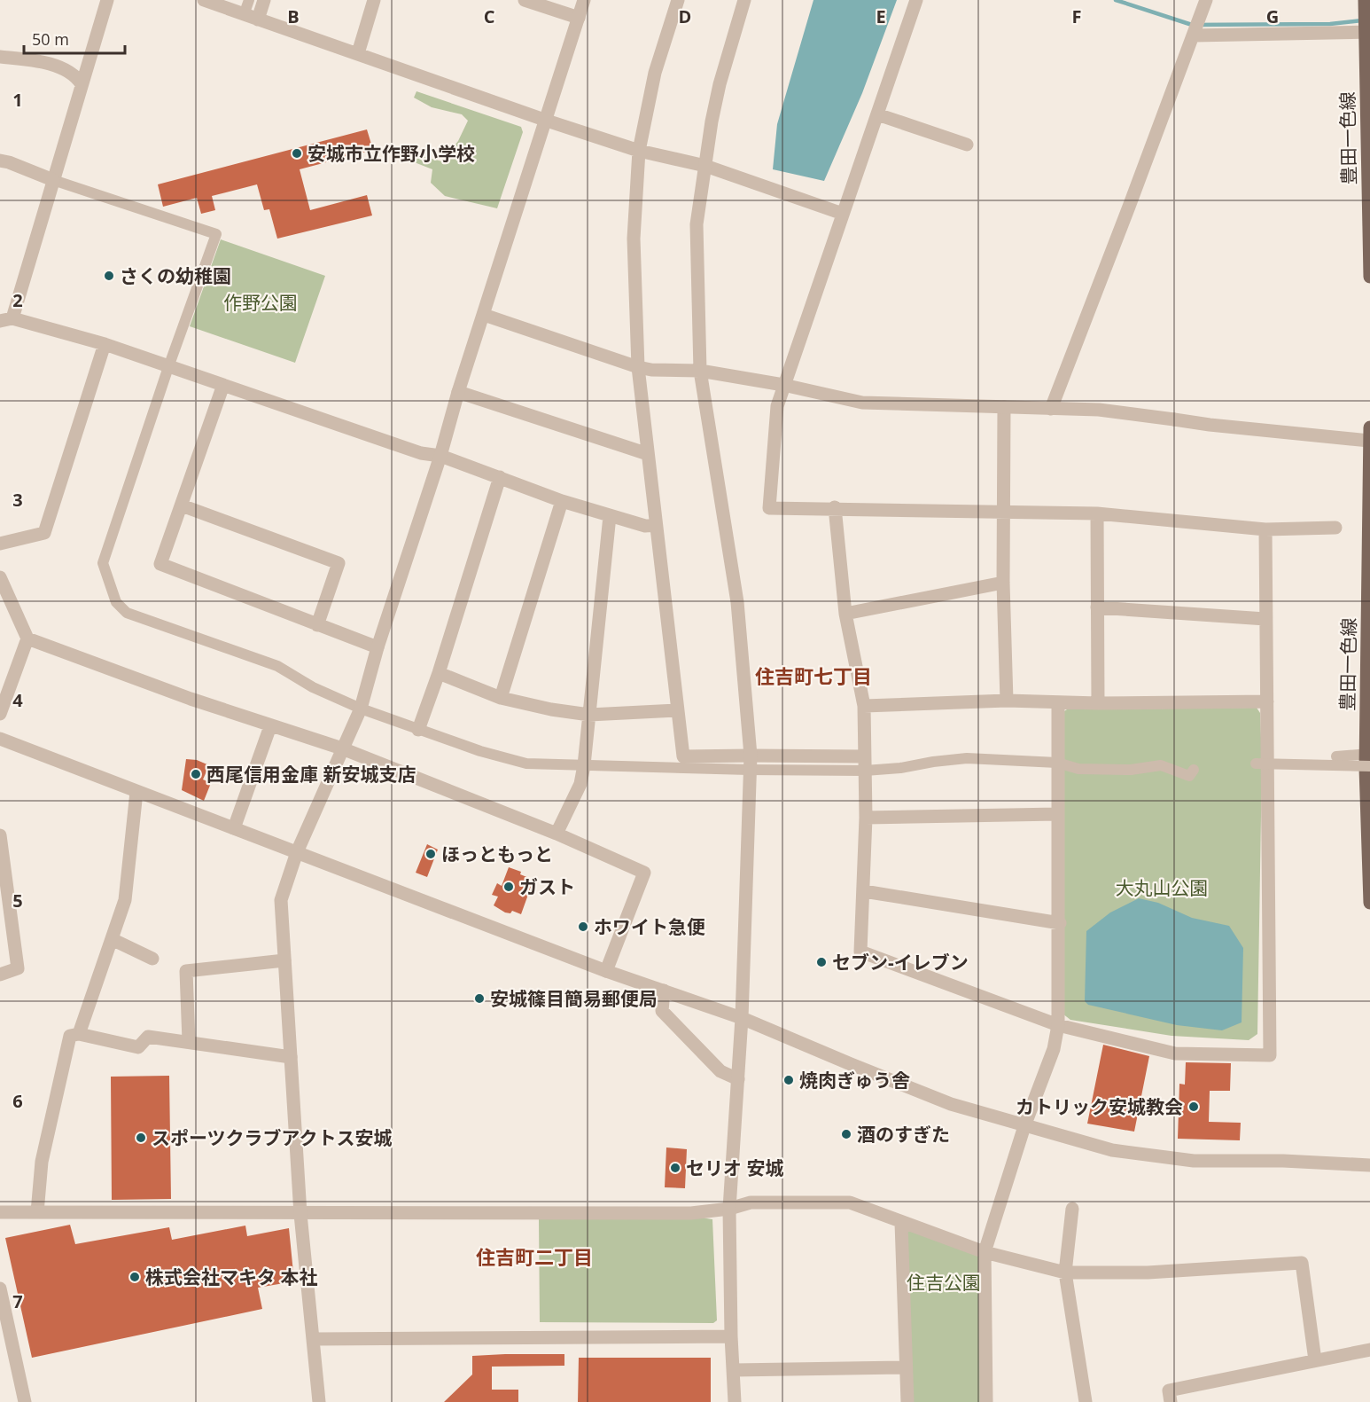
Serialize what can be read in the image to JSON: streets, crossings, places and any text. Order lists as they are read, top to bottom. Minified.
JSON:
{"streets":{"main road":["豊田一色線"]},"districts":["住吉町七丁目","住吉町二丁目"],"parks":["作野公園","大丸山公園","住吉公園"],"places":["安城市立作野小学校","さくの幼稚園","西尾信用金庫 新安城支店","ほっともっと","ガスト","ホワイト急便","セブン-イレブン","安城篠目簡易郵便局","焼肉ぎゅう舎","カトリック安城教会","酒のすぎた","スポーツクラブアクトス安城","セリオ 安城","株式会社マキタ 本社"],"scale_bar":"50 m","grid":{"columns":["B","C","D","E","F","G"],"rows":["1","2","3","4","5","6","7"]}}
